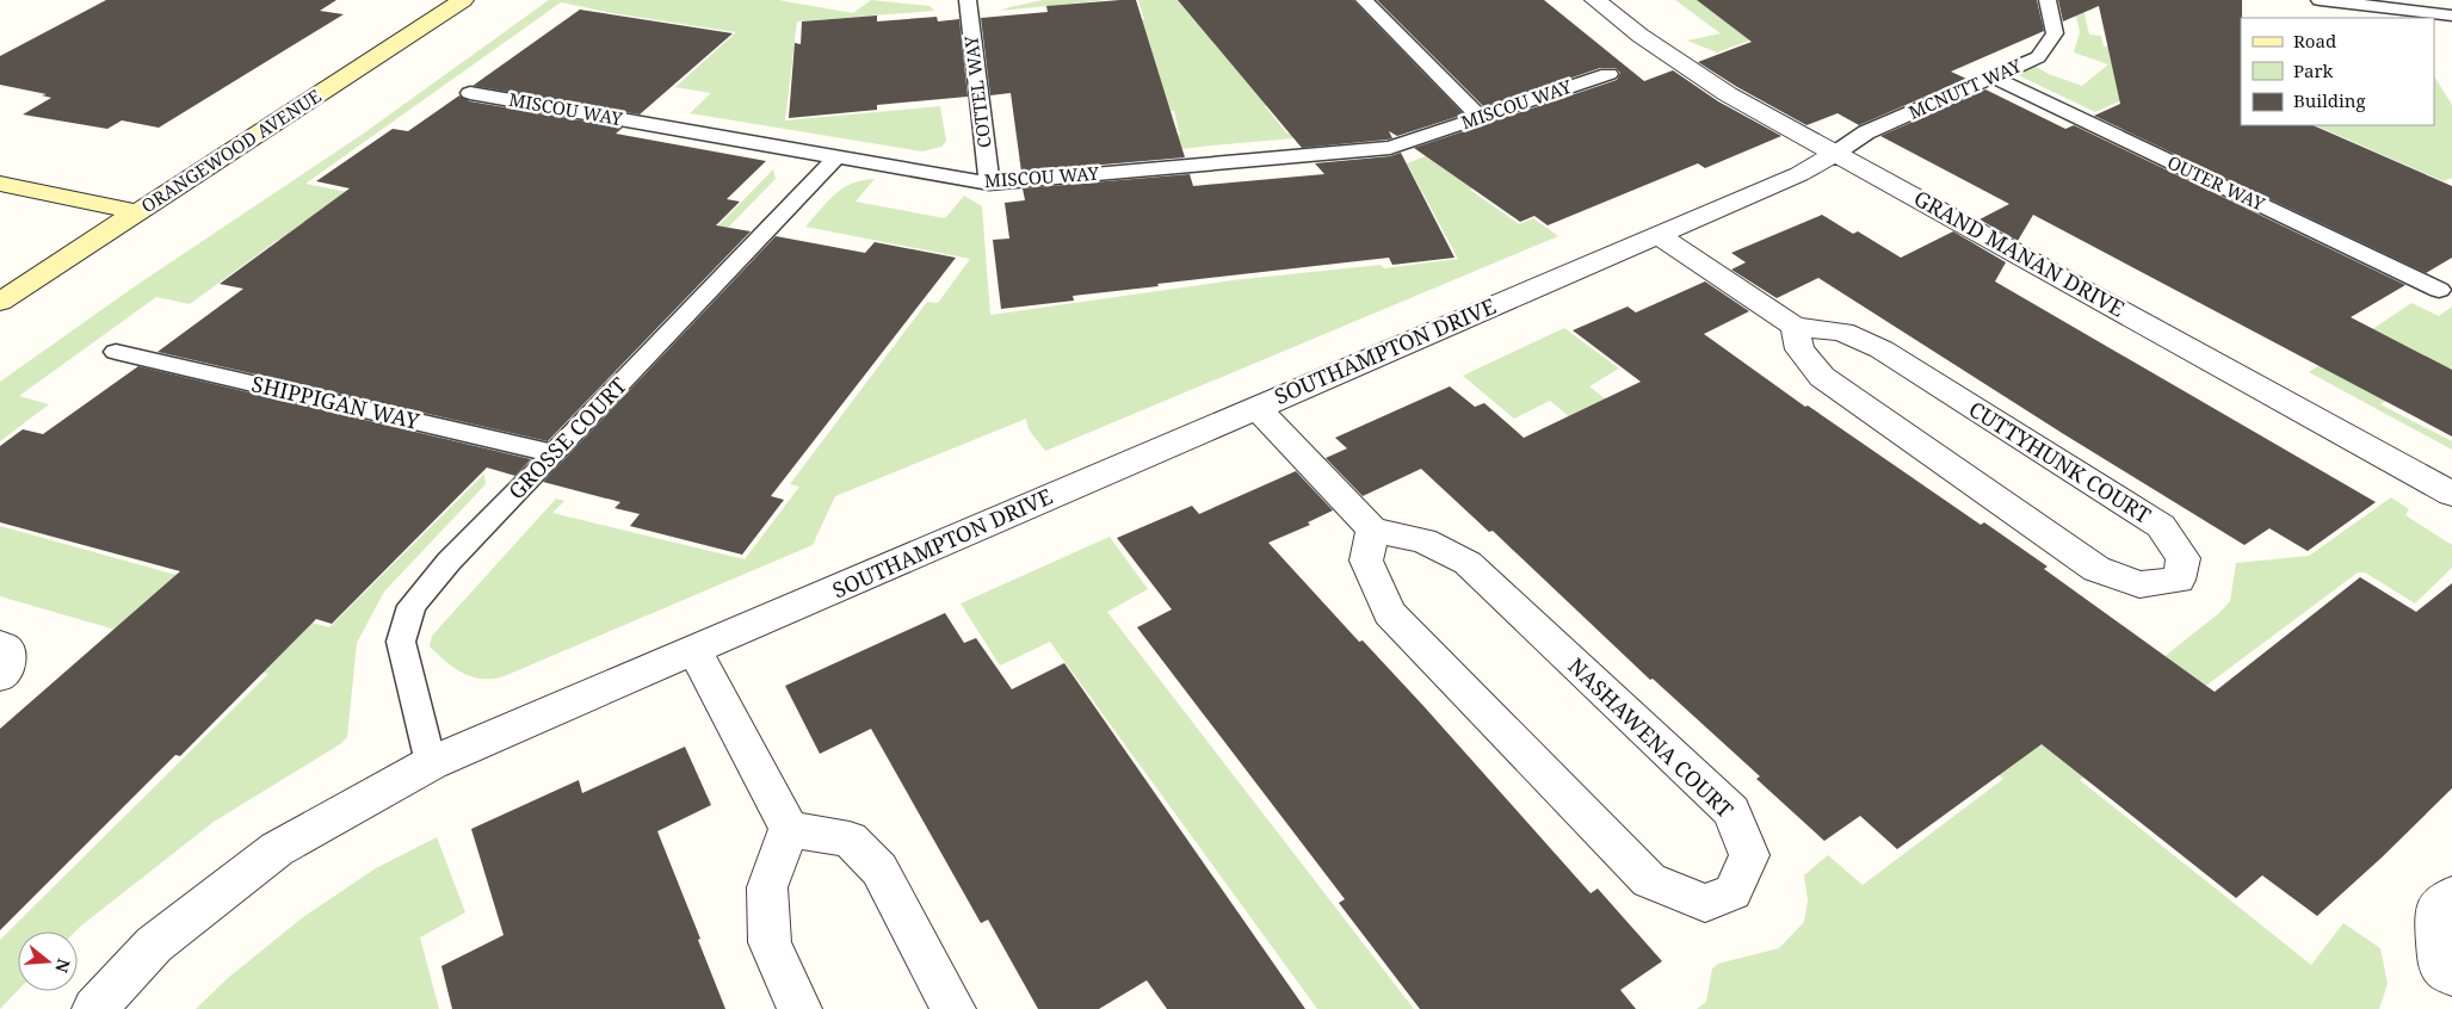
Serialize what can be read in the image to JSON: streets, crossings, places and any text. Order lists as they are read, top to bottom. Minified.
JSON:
{"streets":{"street":["ORANGEWOOD AVENUE","GRAND MANAN DRIVE","SOUTHAMPTON DRIVE","CUTTYHUNK COURT","NASHAWENA COURT"],"lane":["MCNUTT WAY","COTTEL WAY","MISCOU WAY","OUTER WAY","SHIPPIGAN WAY","GROSSE COURT"]},"crossings":[["MCNUTT WAY","OUTER WAY"],["MCNUTT WAY","GRAND MANAN DRIVE"],["MCNUTT WAY","SOUTHAMPTON DRIVE"],["COTTEL WAY","MISCOU WAY"],["MISCOU WAY","GROSSE COURT"],["GRAND MANAN DRIVE","SOUTHAMPTON DRIVE"],["SOUTHAMPTON DRIVE","GROSSE COURT"],["SOUTHAMPTON DRIVE","CUTTYHUNK COURT"],["SHIPPIGAN WAY","GROSSE COURT"]],"legend":["Road","Park","Building"],"north":"right"}
